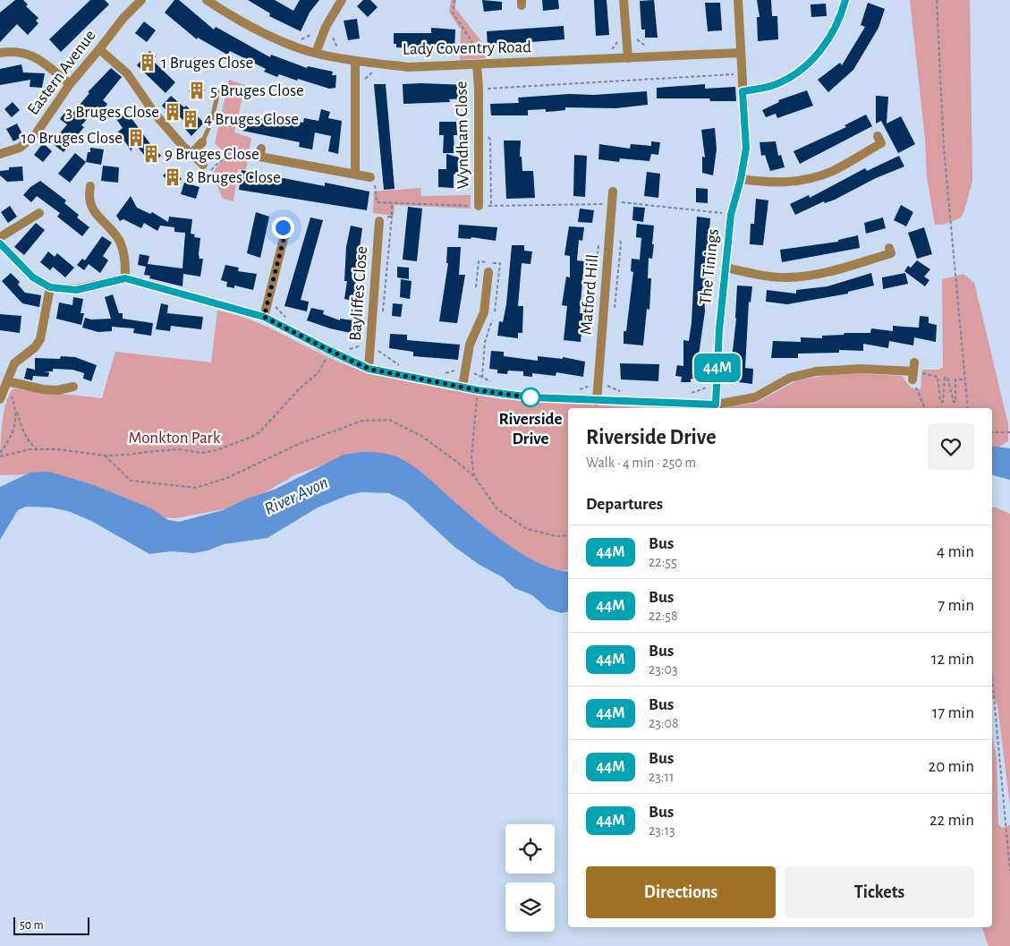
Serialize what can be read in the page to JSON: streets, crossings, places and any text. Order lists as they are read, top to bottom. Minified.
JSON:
{"streets":{"street":["Lady Coventry Road","Eastern Avenue","Wyndham Close","The Tinings","Bayliffes Close","Matford Hill"]},"crossings":[["Lady Coventry Road","Wyndham Close"],["Lady Coventry Road","The Tinings"]],"water":["River Avon"],"parks":["Monkton Park"],"places":{"building":["1 Bruges Close","5 Bruges Close","3 Bruges Close","4 Bruges Close","10 Bruges Close","9 Bruges Close","8 Bruges Close"],"other":["Riverside Drive"]},"lines":["bus line 44M"],"scale_bar":"50 m","page":{"on_map":"44M","heading":[["Riverside Drive","Walk · 4 min · 250 m"],"Departures"],"list":[{"mark":"44M","name":"Bus","note":"22:55","value":"4 min"},{"mark":"44M","name":"Bus","note":"22:58","value":"7 min"},{"mark":"44M","name":"Bus","note":"23:03","value":"12 min"},{"mark":"44M","name":"Bus","note":"23:08","value":"17 min"},{"mark":"44M","name":"Bus","note":"23:11","value":"20 min"},{"mark":"44M","name":"Bus","note":"23:13","value":"22 min"}],"buttons":["Directions","Tickets"],"scale":"50 m"}}
